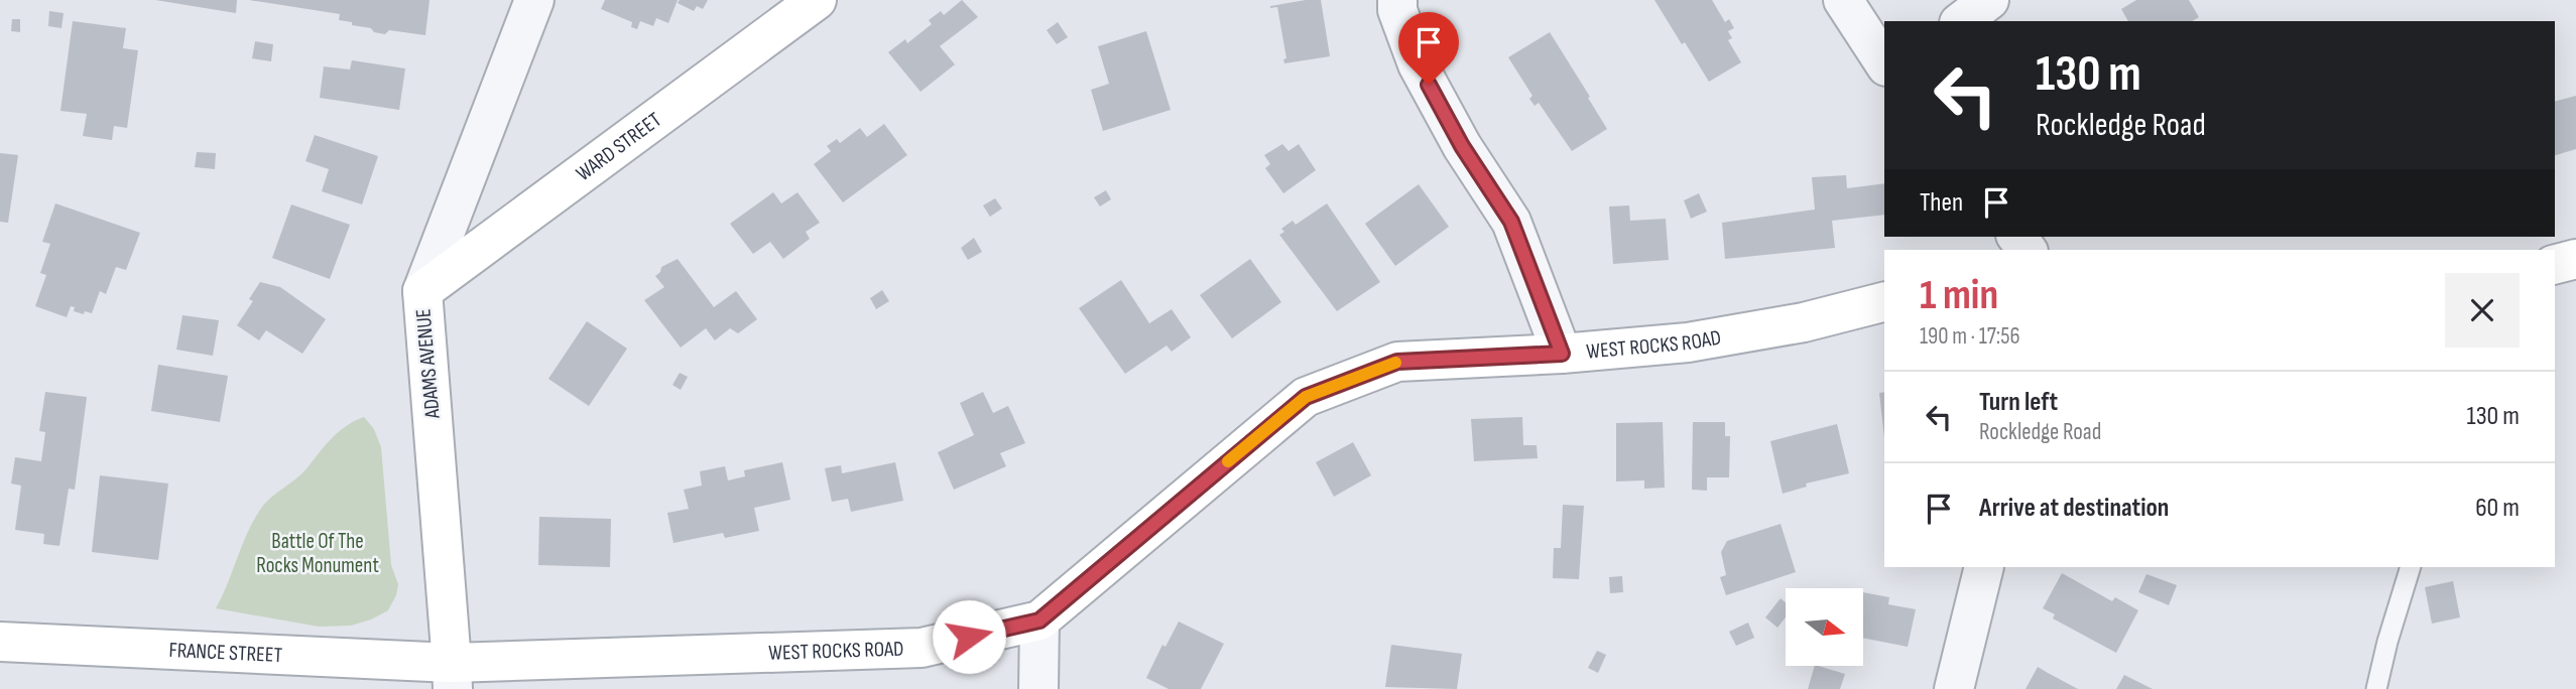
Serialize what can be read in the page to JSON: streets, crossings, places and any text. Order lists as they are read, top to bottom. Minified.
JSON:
{"streets":{"main road":["WARD STREET","WEST ROCKS ROAD","ADAMS AVENUE","FRANCE STREET"]},"crossings":[["WARD STREET","ADAMS AVENUE"],["WEST ROCKS ROAD","ADAMS AVENUE"],["WEST ROCKS ROAD","FRANCE STREET"],["ADAMS AVENUE","FRANCE STREET"]],"parks":["Battle Of The Rocks Monument"],"north":"right","page":{"turn":["130 m","Rockledge Road"],"then":"Then","heading":["1 min","190 m · 17:56"],"list":[{"name":"Turn left","note":"Rockledge Road","value":"130 m"},{"name":"Arrive at destination","value":"60 m"}]}}
